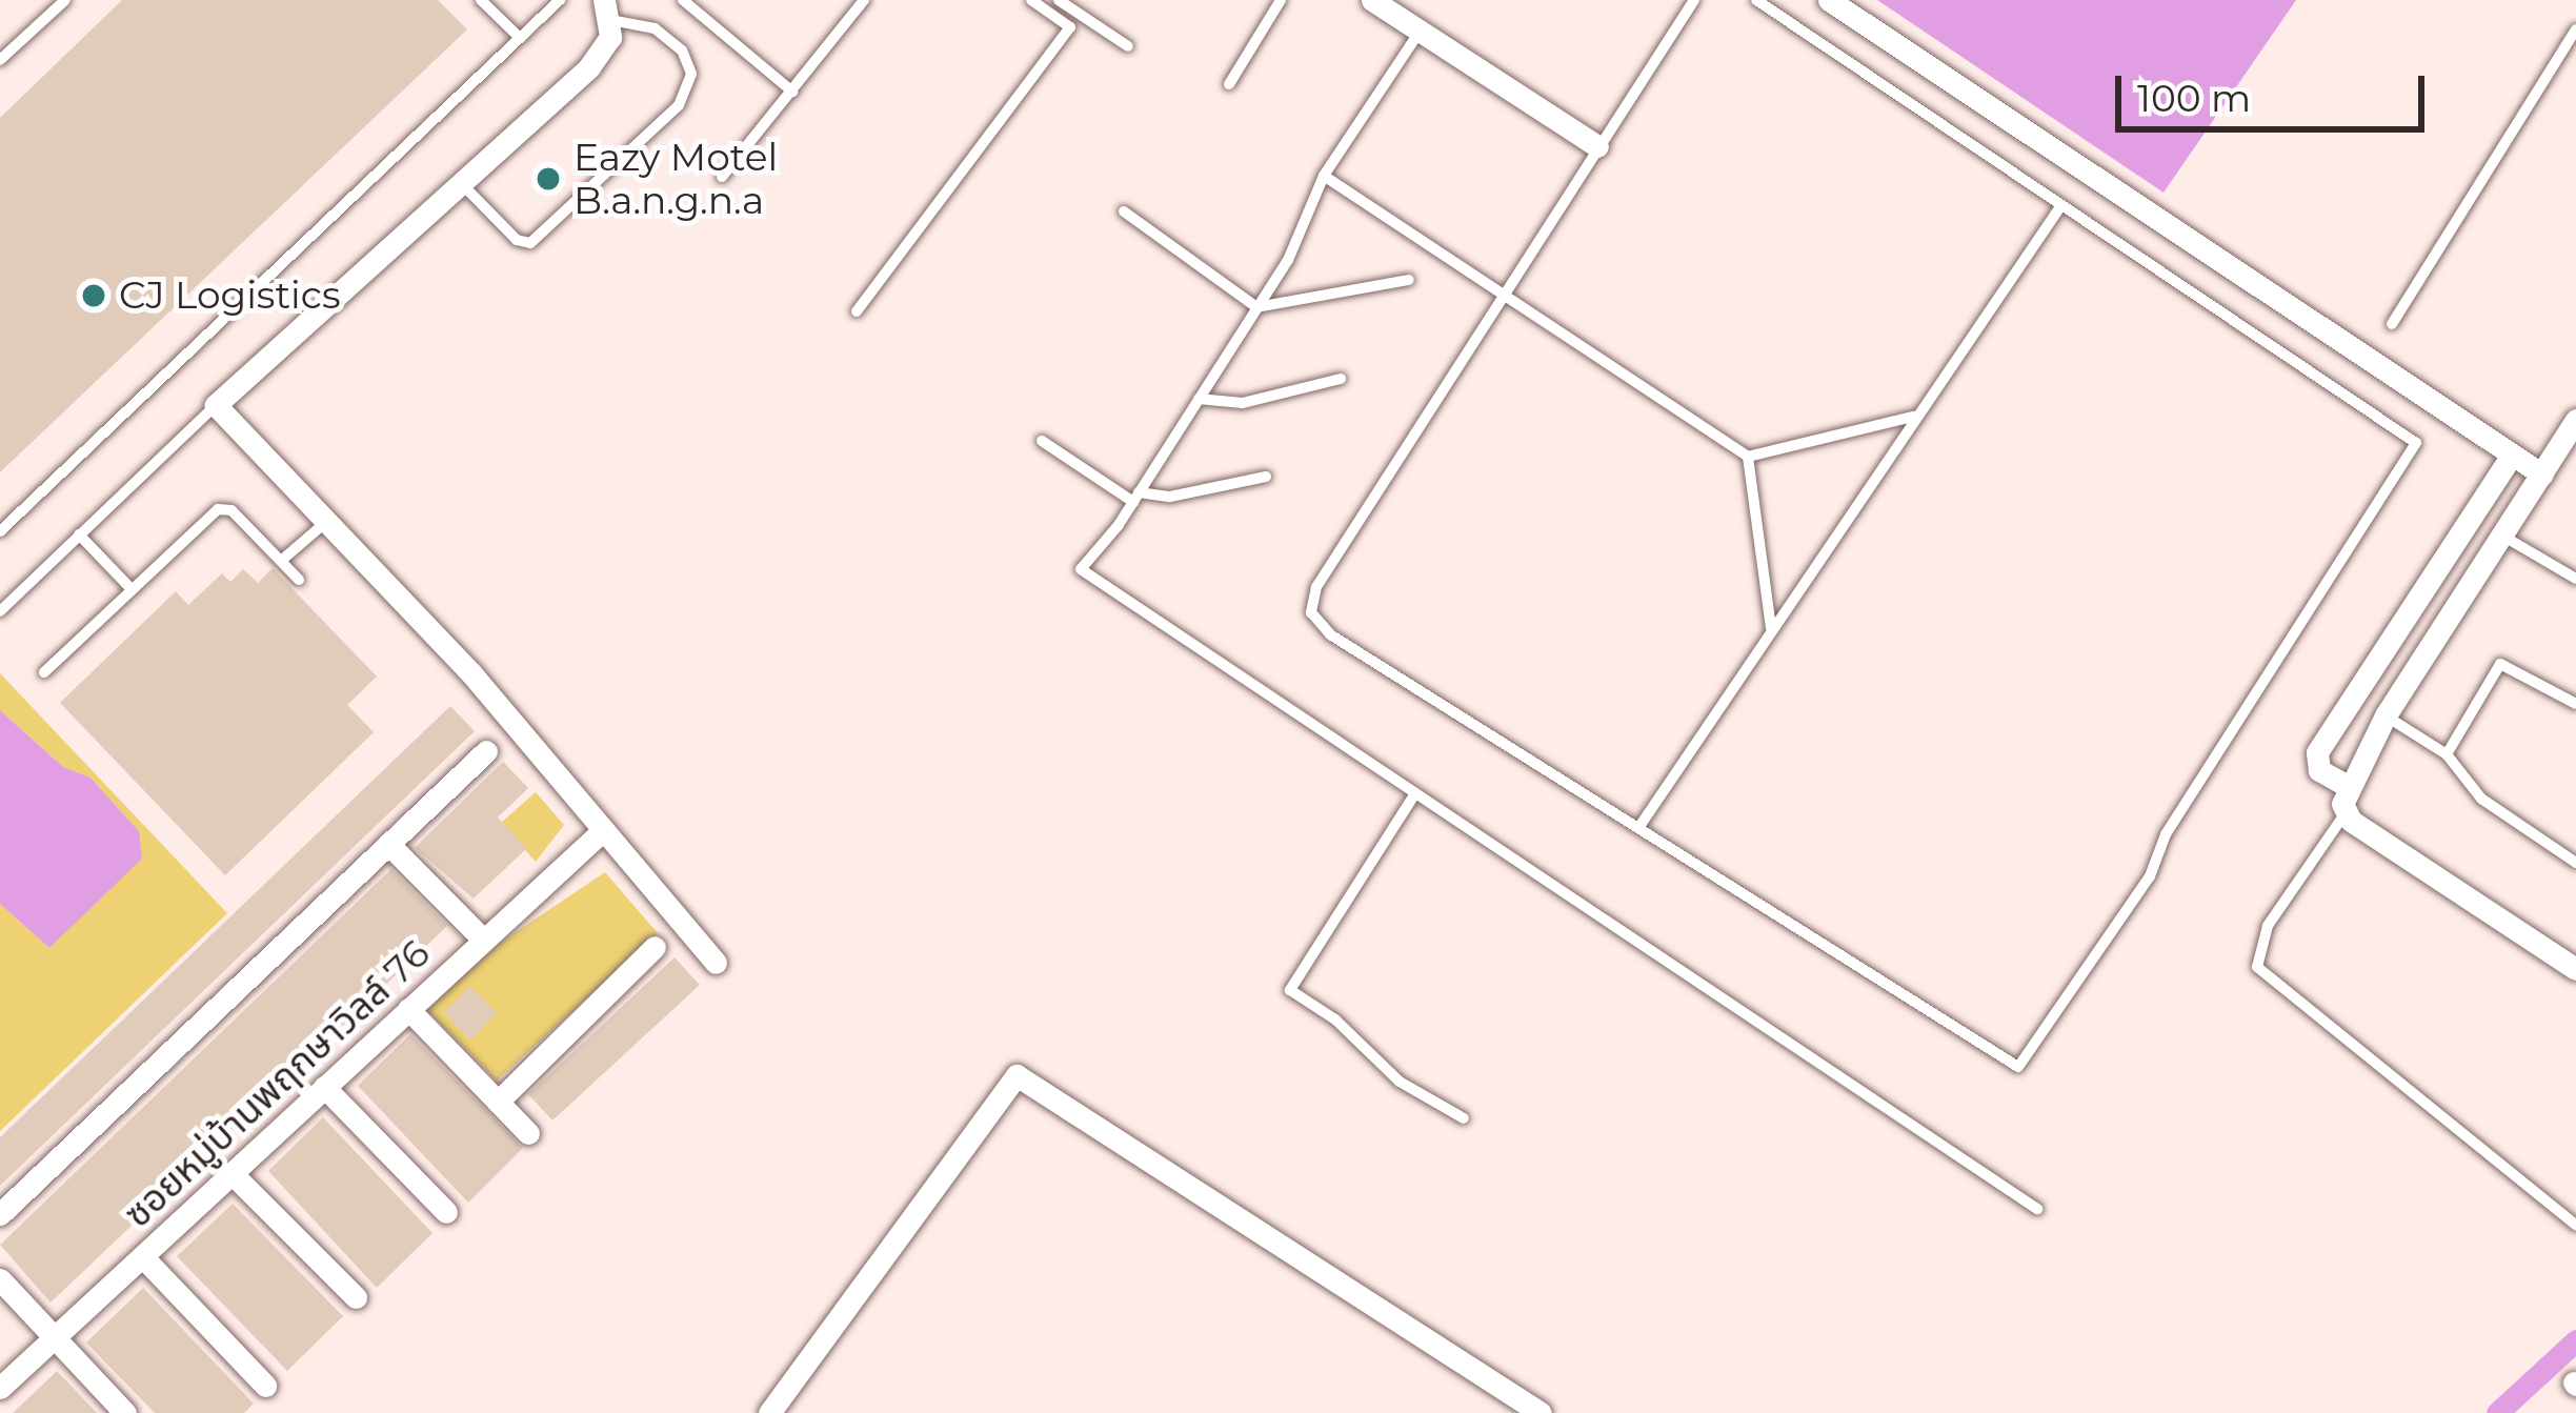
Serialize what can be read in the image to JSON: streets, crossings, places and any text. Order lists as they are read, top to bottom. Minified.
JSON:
{"streets":{"street":["ซอยหมู่บ้านพฤกษาวิลล์ 76"]},"places":["Eazy Motel B.a.n.g.n.a","CJ Logistics"],"scale_bar":"100 m"}
